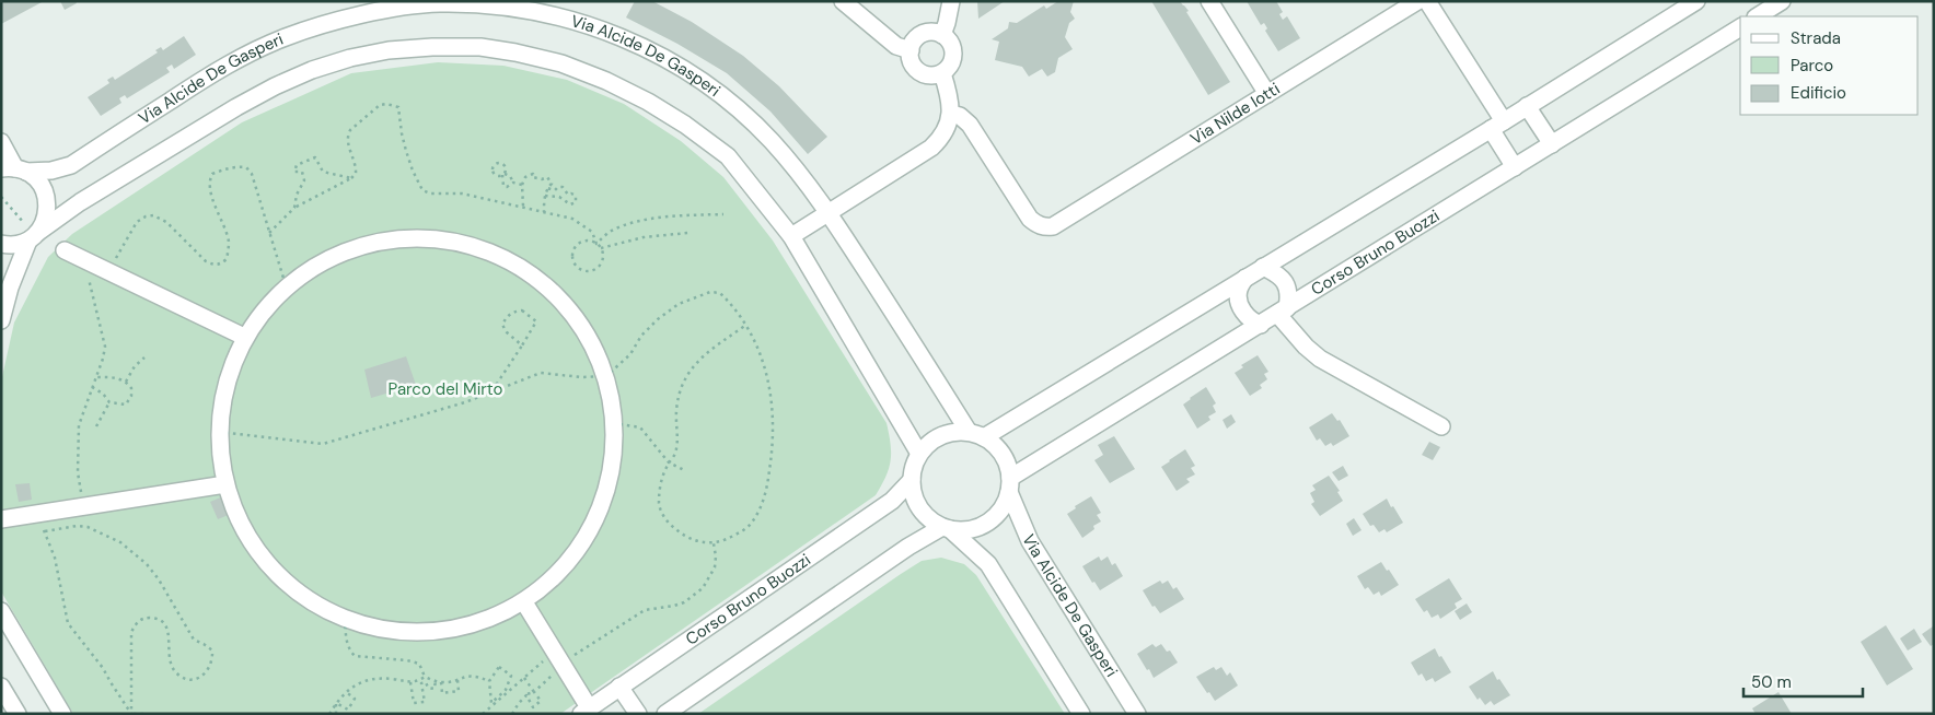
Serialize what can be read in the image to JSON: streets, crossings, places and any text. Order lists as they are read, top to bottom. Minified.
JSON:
{"streets":{"street":["Via Alcide De Gasperi","Via Nilde Iotti","Corso Bruno Buozzi"]},"crossings":[["Via Alcide De Gasperi","Corso Bruno Buozzi"]],"parks":["Parco del Mirto"],"legend":["Strada","Parco","Edificio"],"scale_bar":"50 m"}
